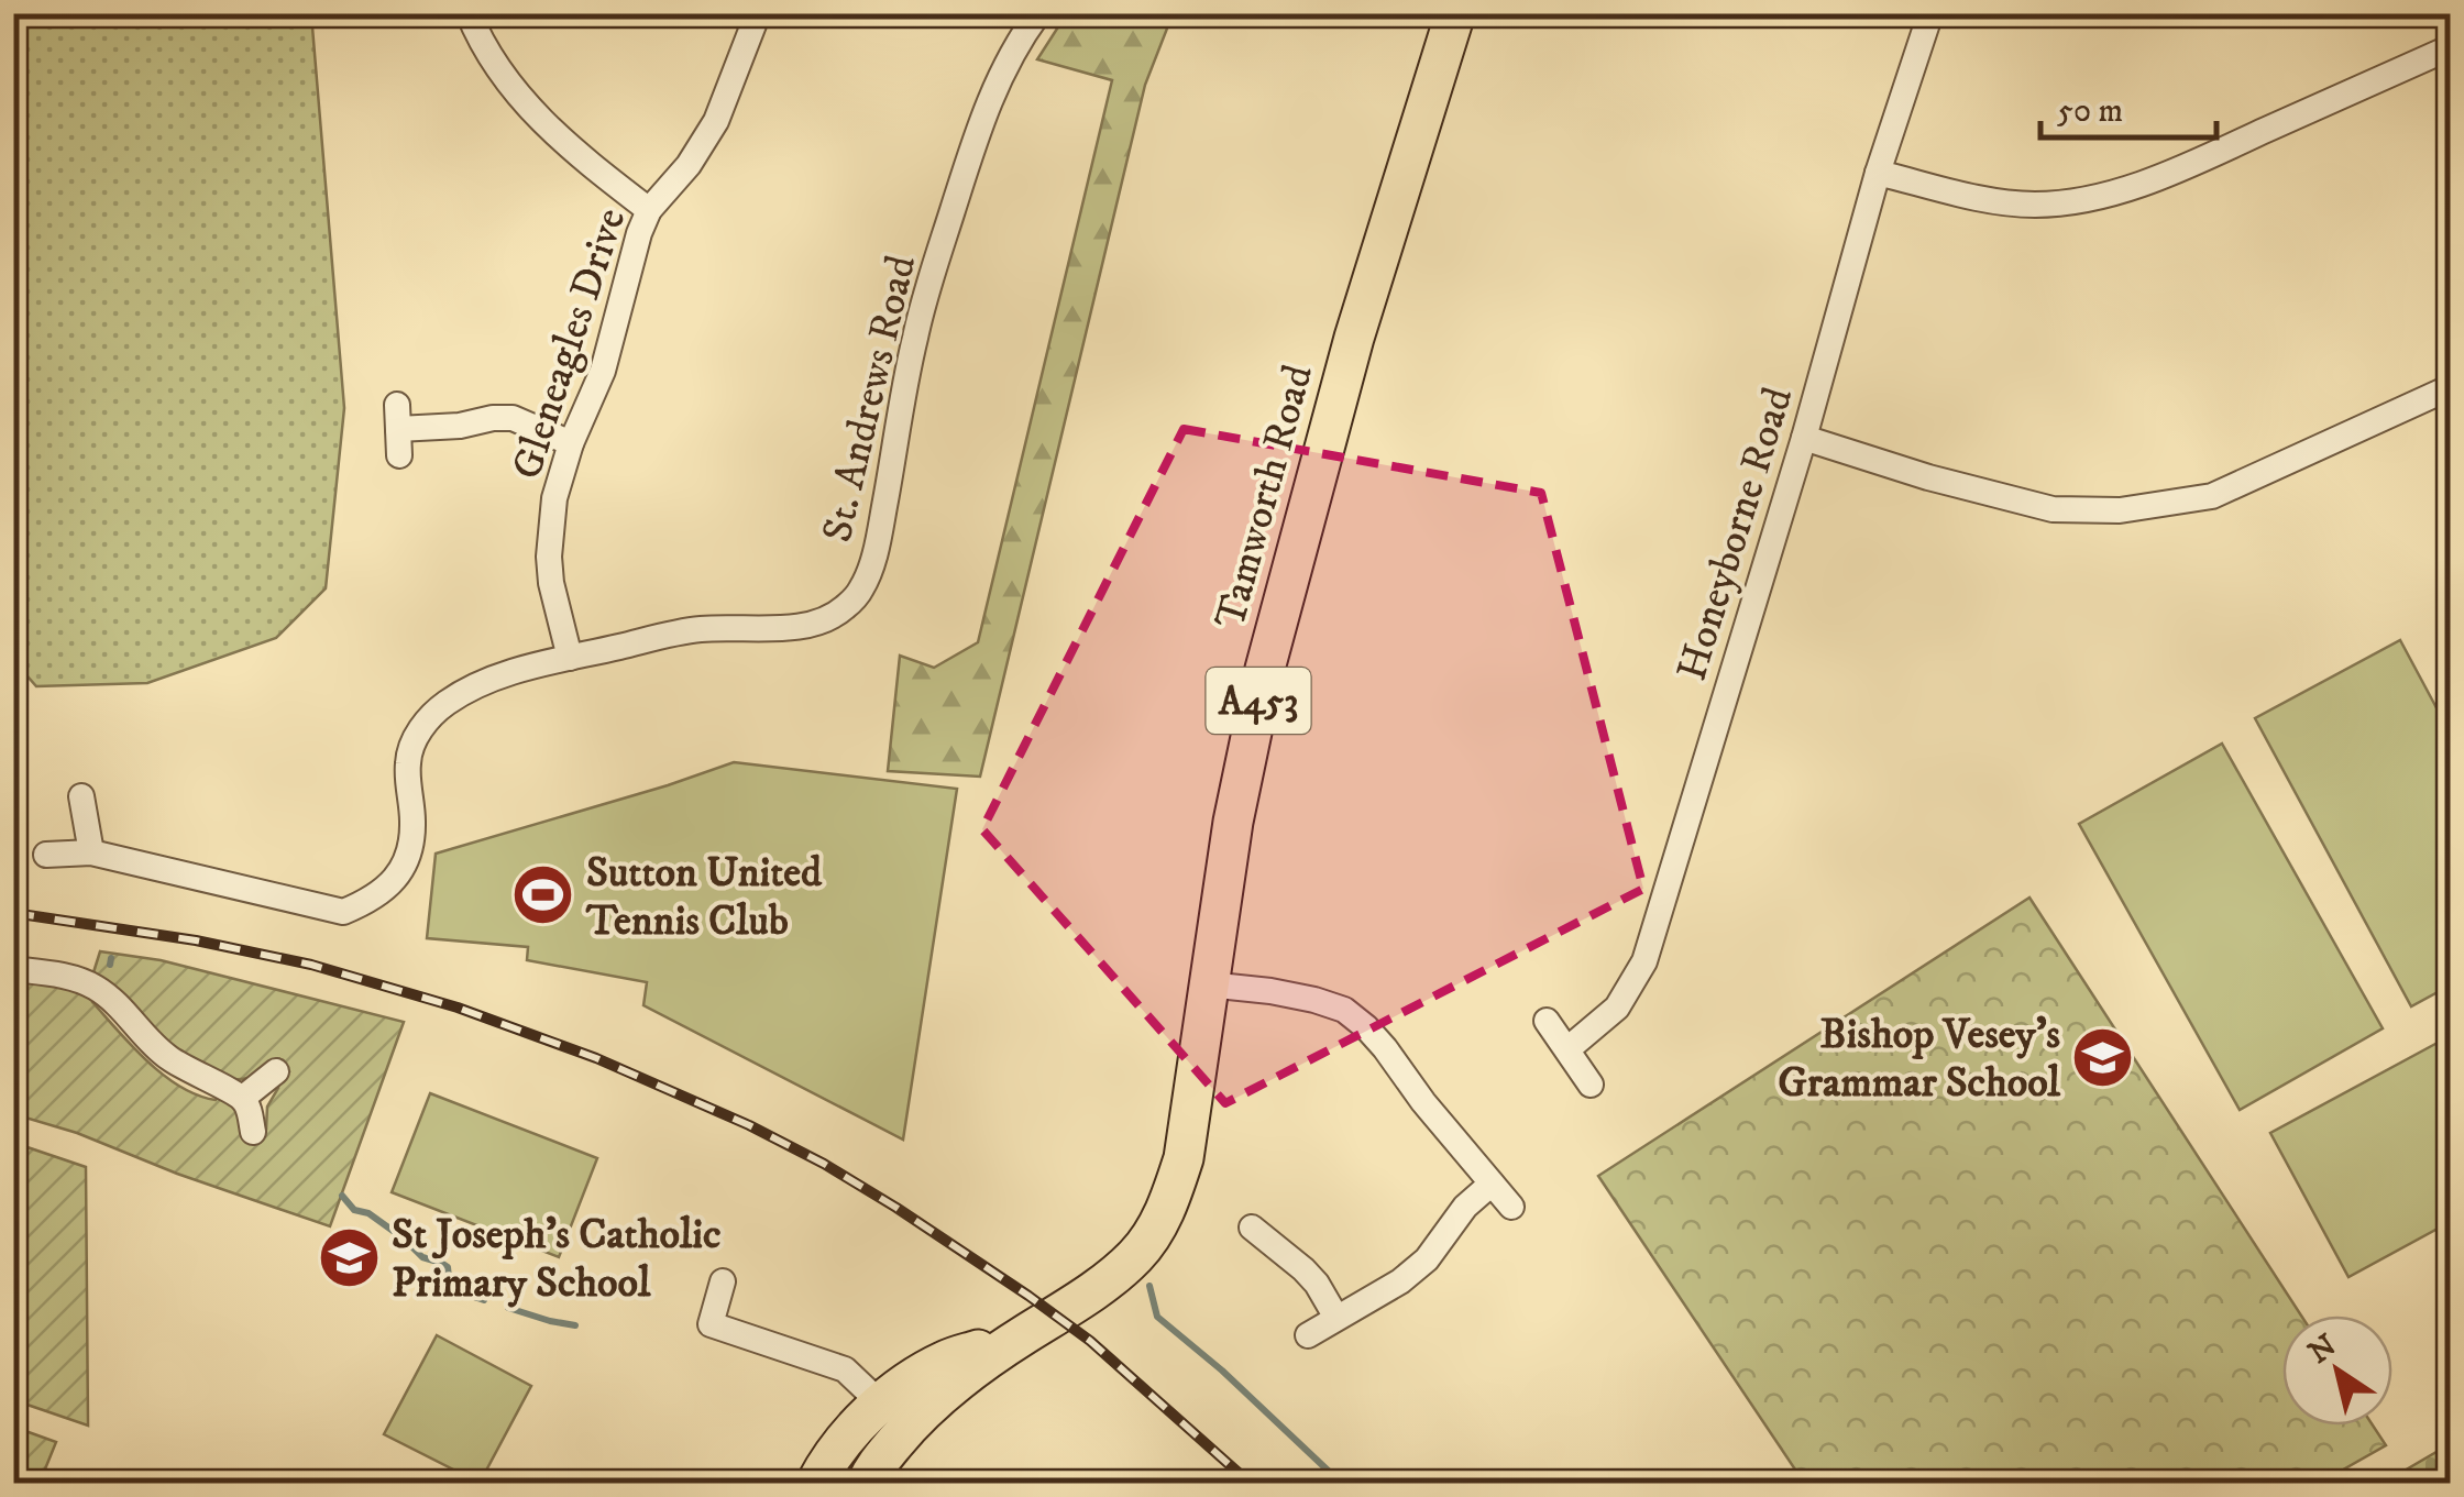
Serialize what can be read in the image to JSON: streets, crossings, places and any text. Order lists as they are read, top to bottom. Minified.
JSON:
{"streets":{"main road":["Tamworth Road","A453"],"street":["Gleneagles Drive","St. Andrews Road","Honeyborne Road"]},"crossings":[["Gleneagles Drive","St. Andrews Road"]],"places":{"sports":["Sutton United Tennis Club"],"school or university":["Bishop Vesey's Grammar School","St Joseph's Catholic Primary School"]},"scale_bar":"50 m","north":"top left"}
